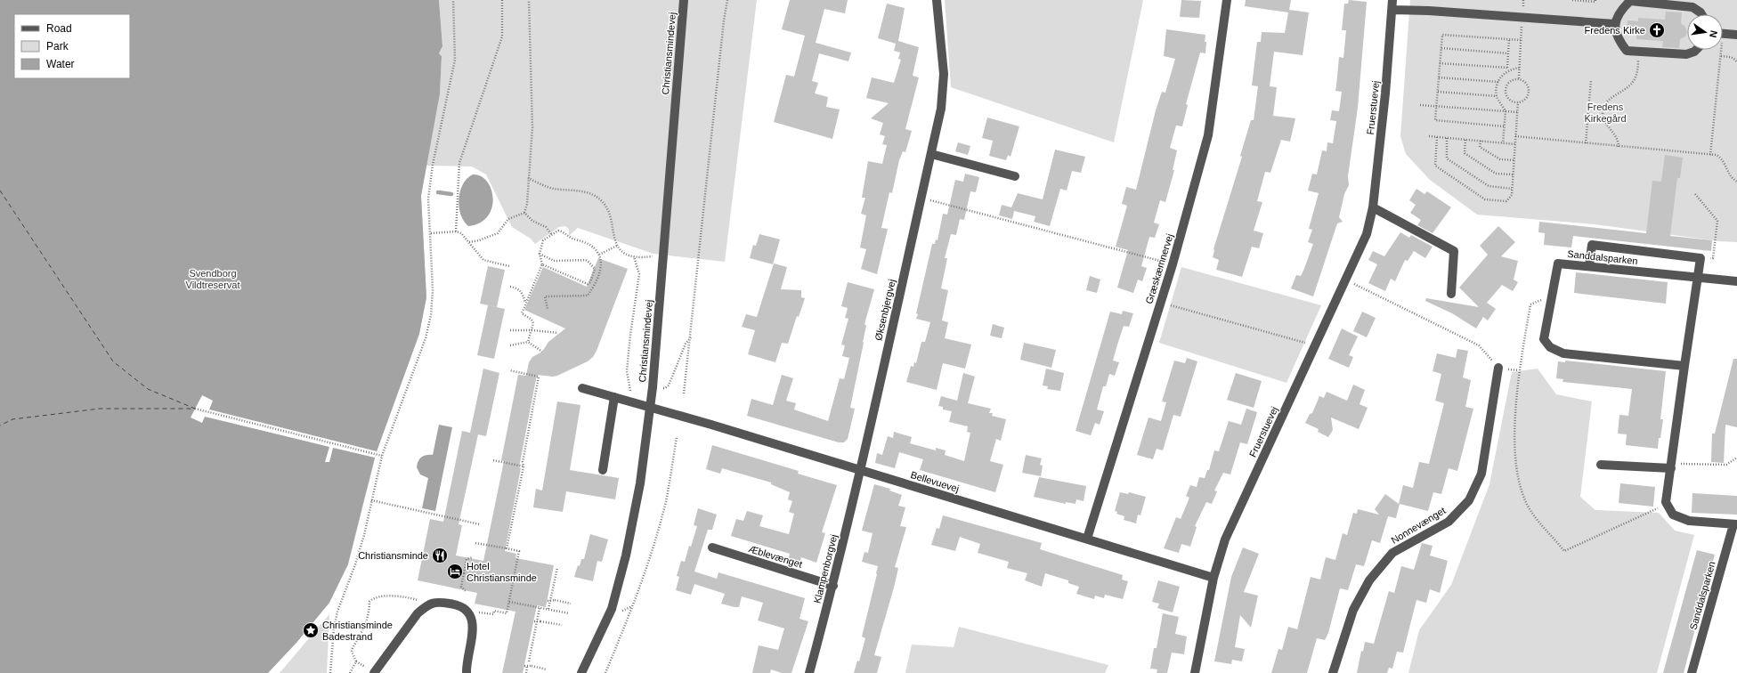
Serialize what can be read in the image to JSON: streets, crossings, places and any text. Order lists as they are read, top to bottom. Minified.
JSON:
{"streets":{"street":["Christiansmindevej","Fruerstuevej","Sanddalsparken","Græskæmnervej","Øksenbjergvej","Bellevuevej","Nonnevænget","Æblevænget","Klampenborgvej"]},"crossings":[["Christiansmindevej","Bellevuevej"],["Fruerstuevej","Bellevuevej"],["Græskæmnervej","Bellevuevej"],["Øksenbjergvej","Bellevuevej"],["Øksenbjergvej","Klampenborgvej"],["Bellevuevej","Klampenborgvej"],["Æblevænget","Klampenborgvej"]],"parks":["Fredens Kirkegård","Svendborg Vildtreservat"],"places":{"church":["Fredens Kirke"],"restaurant":["Christiansminde"],"hotel":["Hotel Christiansminde"],"place":["Christiansminde Badestrand"]},"legend":["Road","Park","Water"],"north":"right"}
